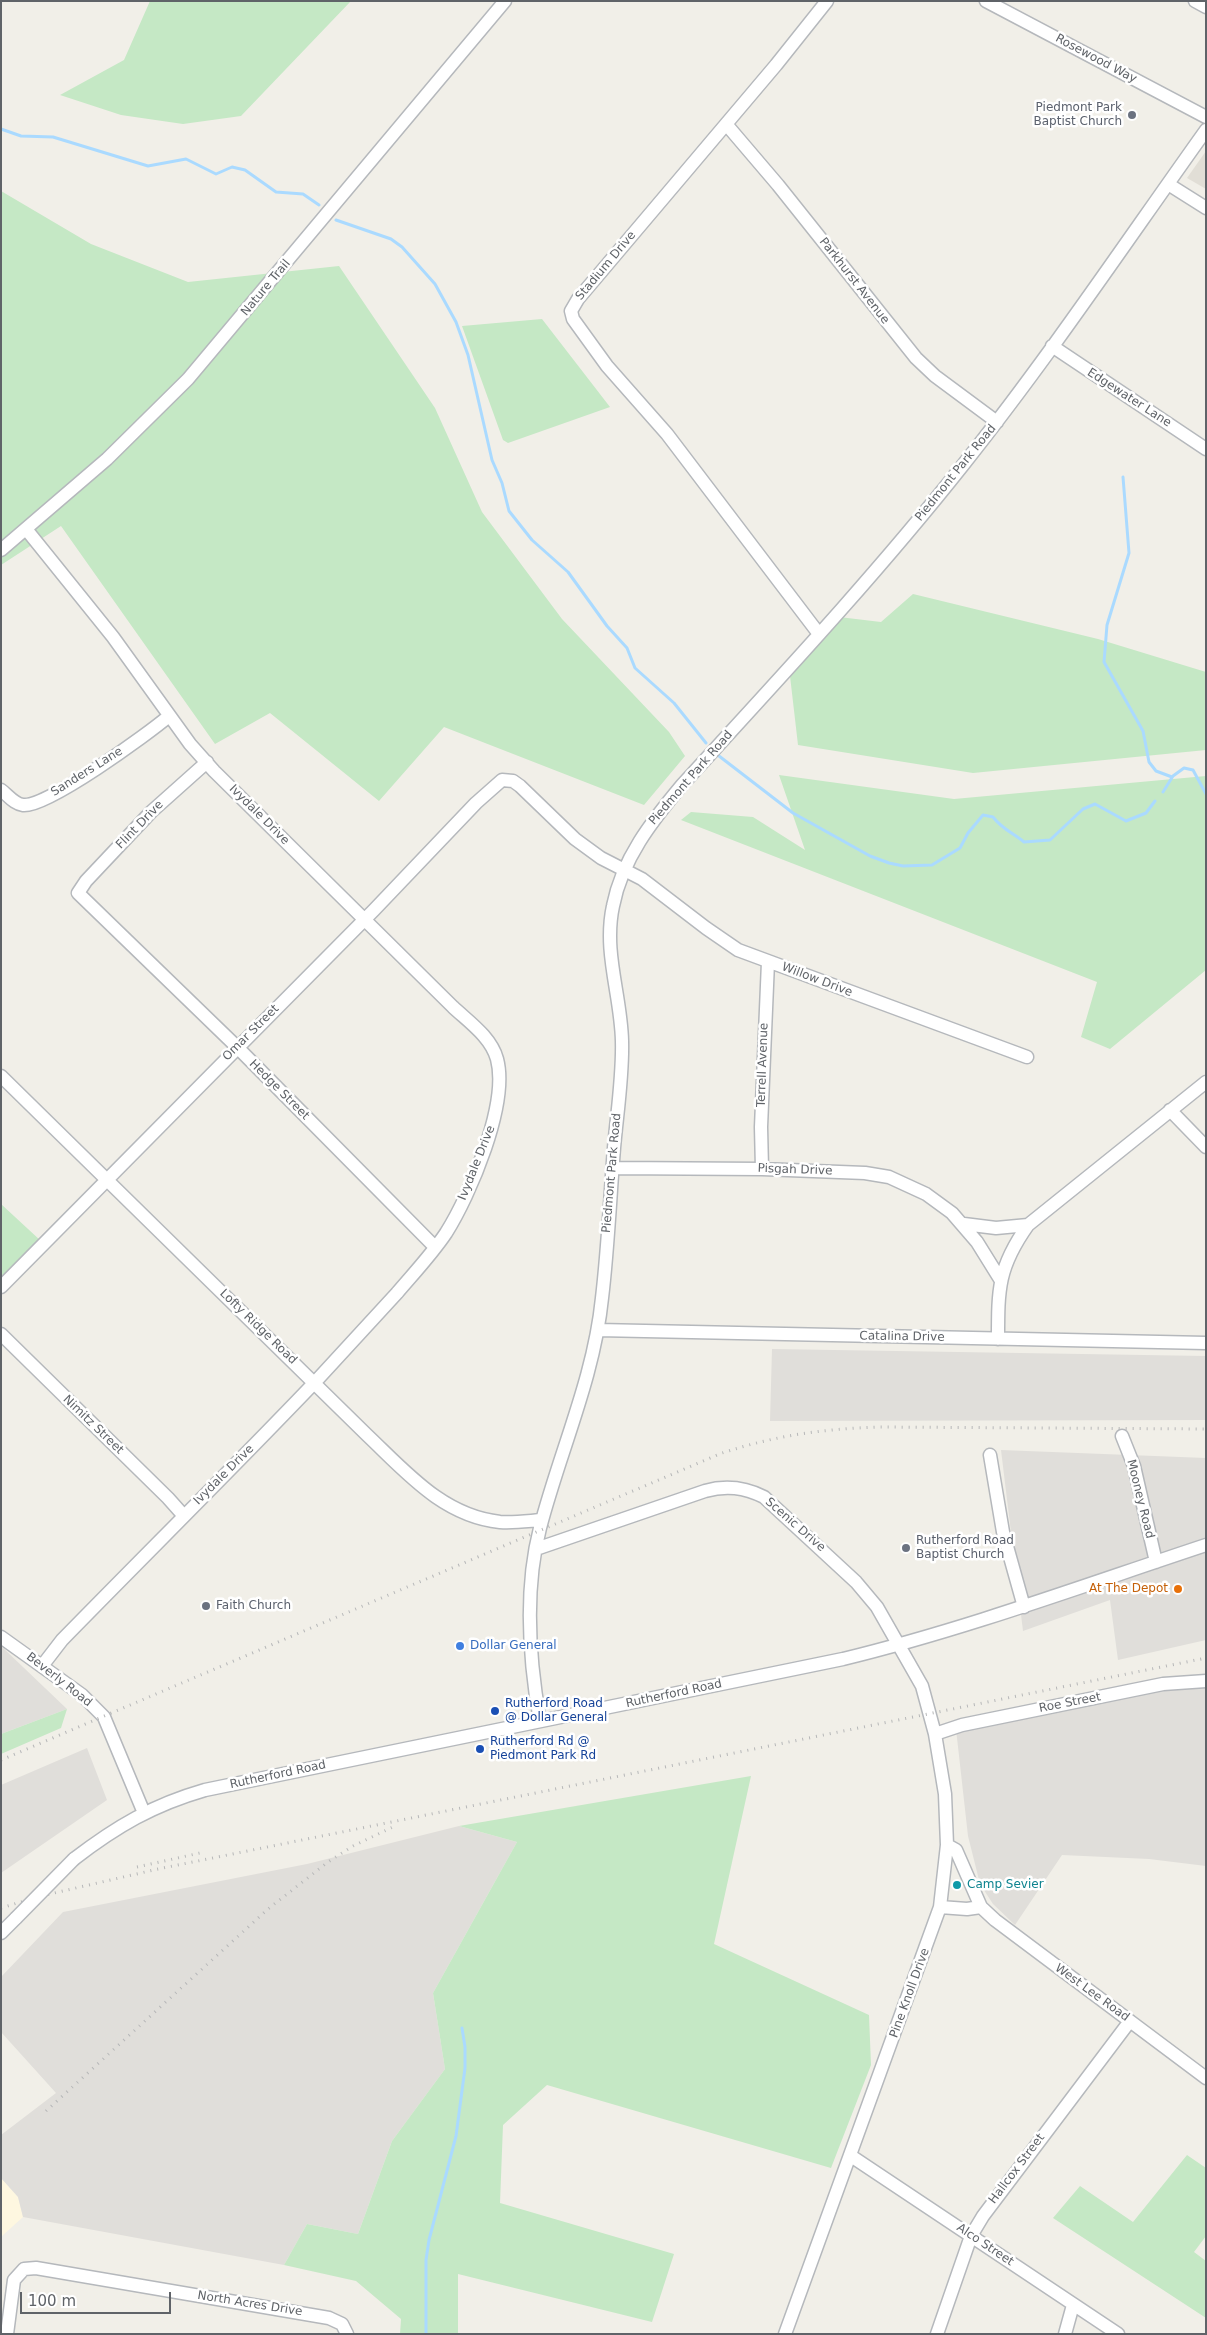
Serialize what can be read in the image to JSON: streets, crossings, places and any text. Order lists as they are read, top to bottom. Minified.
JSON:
{"streets":{"street":["Rosewood Way","Stadium Drive","Parkhurst Avenue","Nature Trail","Edgewater Lane","Piedmont Park Road","Sanders Lane","Ivydale Drive","Flint Drive","Willow Drive","Omar Street","Terrell Avenue","Hedge Street","Pisgah Drive","Lofty Ridge Road","Catalina Drive","Nimitz Street","Mooney Road","Scenic Drive","Beverly Road","Rutherford Road","Roe Street","Pine Knoll Drive","West Lee Road","Hallcox Street","Alco Street","North Acres Drive"]},"crossings":[["Stadium Drive","Parkhurst Avenue"],["Stadium Drive","Piedmont Park Road"],["Parkhurst Avenue","Piedmont Park Road"],["Nature Trail","Ivydale Drive"],["Edgewater Lane","Piedmont Park Road"],["Piedmont Park Road","Willow Drive"],["Piedmont Park Road","Pisgah Drive"],["Piedmont Park Road","Lofty Ridge Road"],["Piedmont Park Road","Catalina Drive"],["Piedmont Park Road","Scenic Drive"],["Piedmont Park Road","Rutherford Road"],["Sanders Lane","Ivydale Drive"],["Ivydale Drive","Flint Drive"],["Ivydale Drive","Omar Street"],["Ivydale Drive","Hedge Street"],["Ivydale Drive","Lofty Ridge Road"],["Ivydale Drive","Nimitz Street"],["Ivydale Drive","Beverly Road"],["Flint Drive","Hedge Street"],["Willow Drive","Omar Street"],["Willow Drive","Terrell Avenue"],["Omar Street","Hedge Street"],["Omar Street","Lofty Ridge Road"],["Terrell Avenue","Pisgah Drive"],["Mooney Road","Rutherford Road"],["Scenic Drive","Rutherford Road"],["Scenic Drive","Pine Knoll Drive"],["Beverly Road","Rutherford Road"],["Rutherford Road","Pine Knoll Drive"],["Roe Street","Pine Knoll Drive"],["Pine Knoll Drive","West Lee Road"],["Pine Knoll Drive","Alco Street"],["West Lee Road","Hallcox Street"],["Hallcox Street","Alco Street"]],"places":["Piedmont Park Baptist Church","Rutherford Road Baptist Church","At The Depot","Faith Church","Dollar General","Rutherford Road @ Dollar General","Rutherford Rd @ Piedmont Park Rd","Camp Sevier"],"scale_bar":"100 m"}
